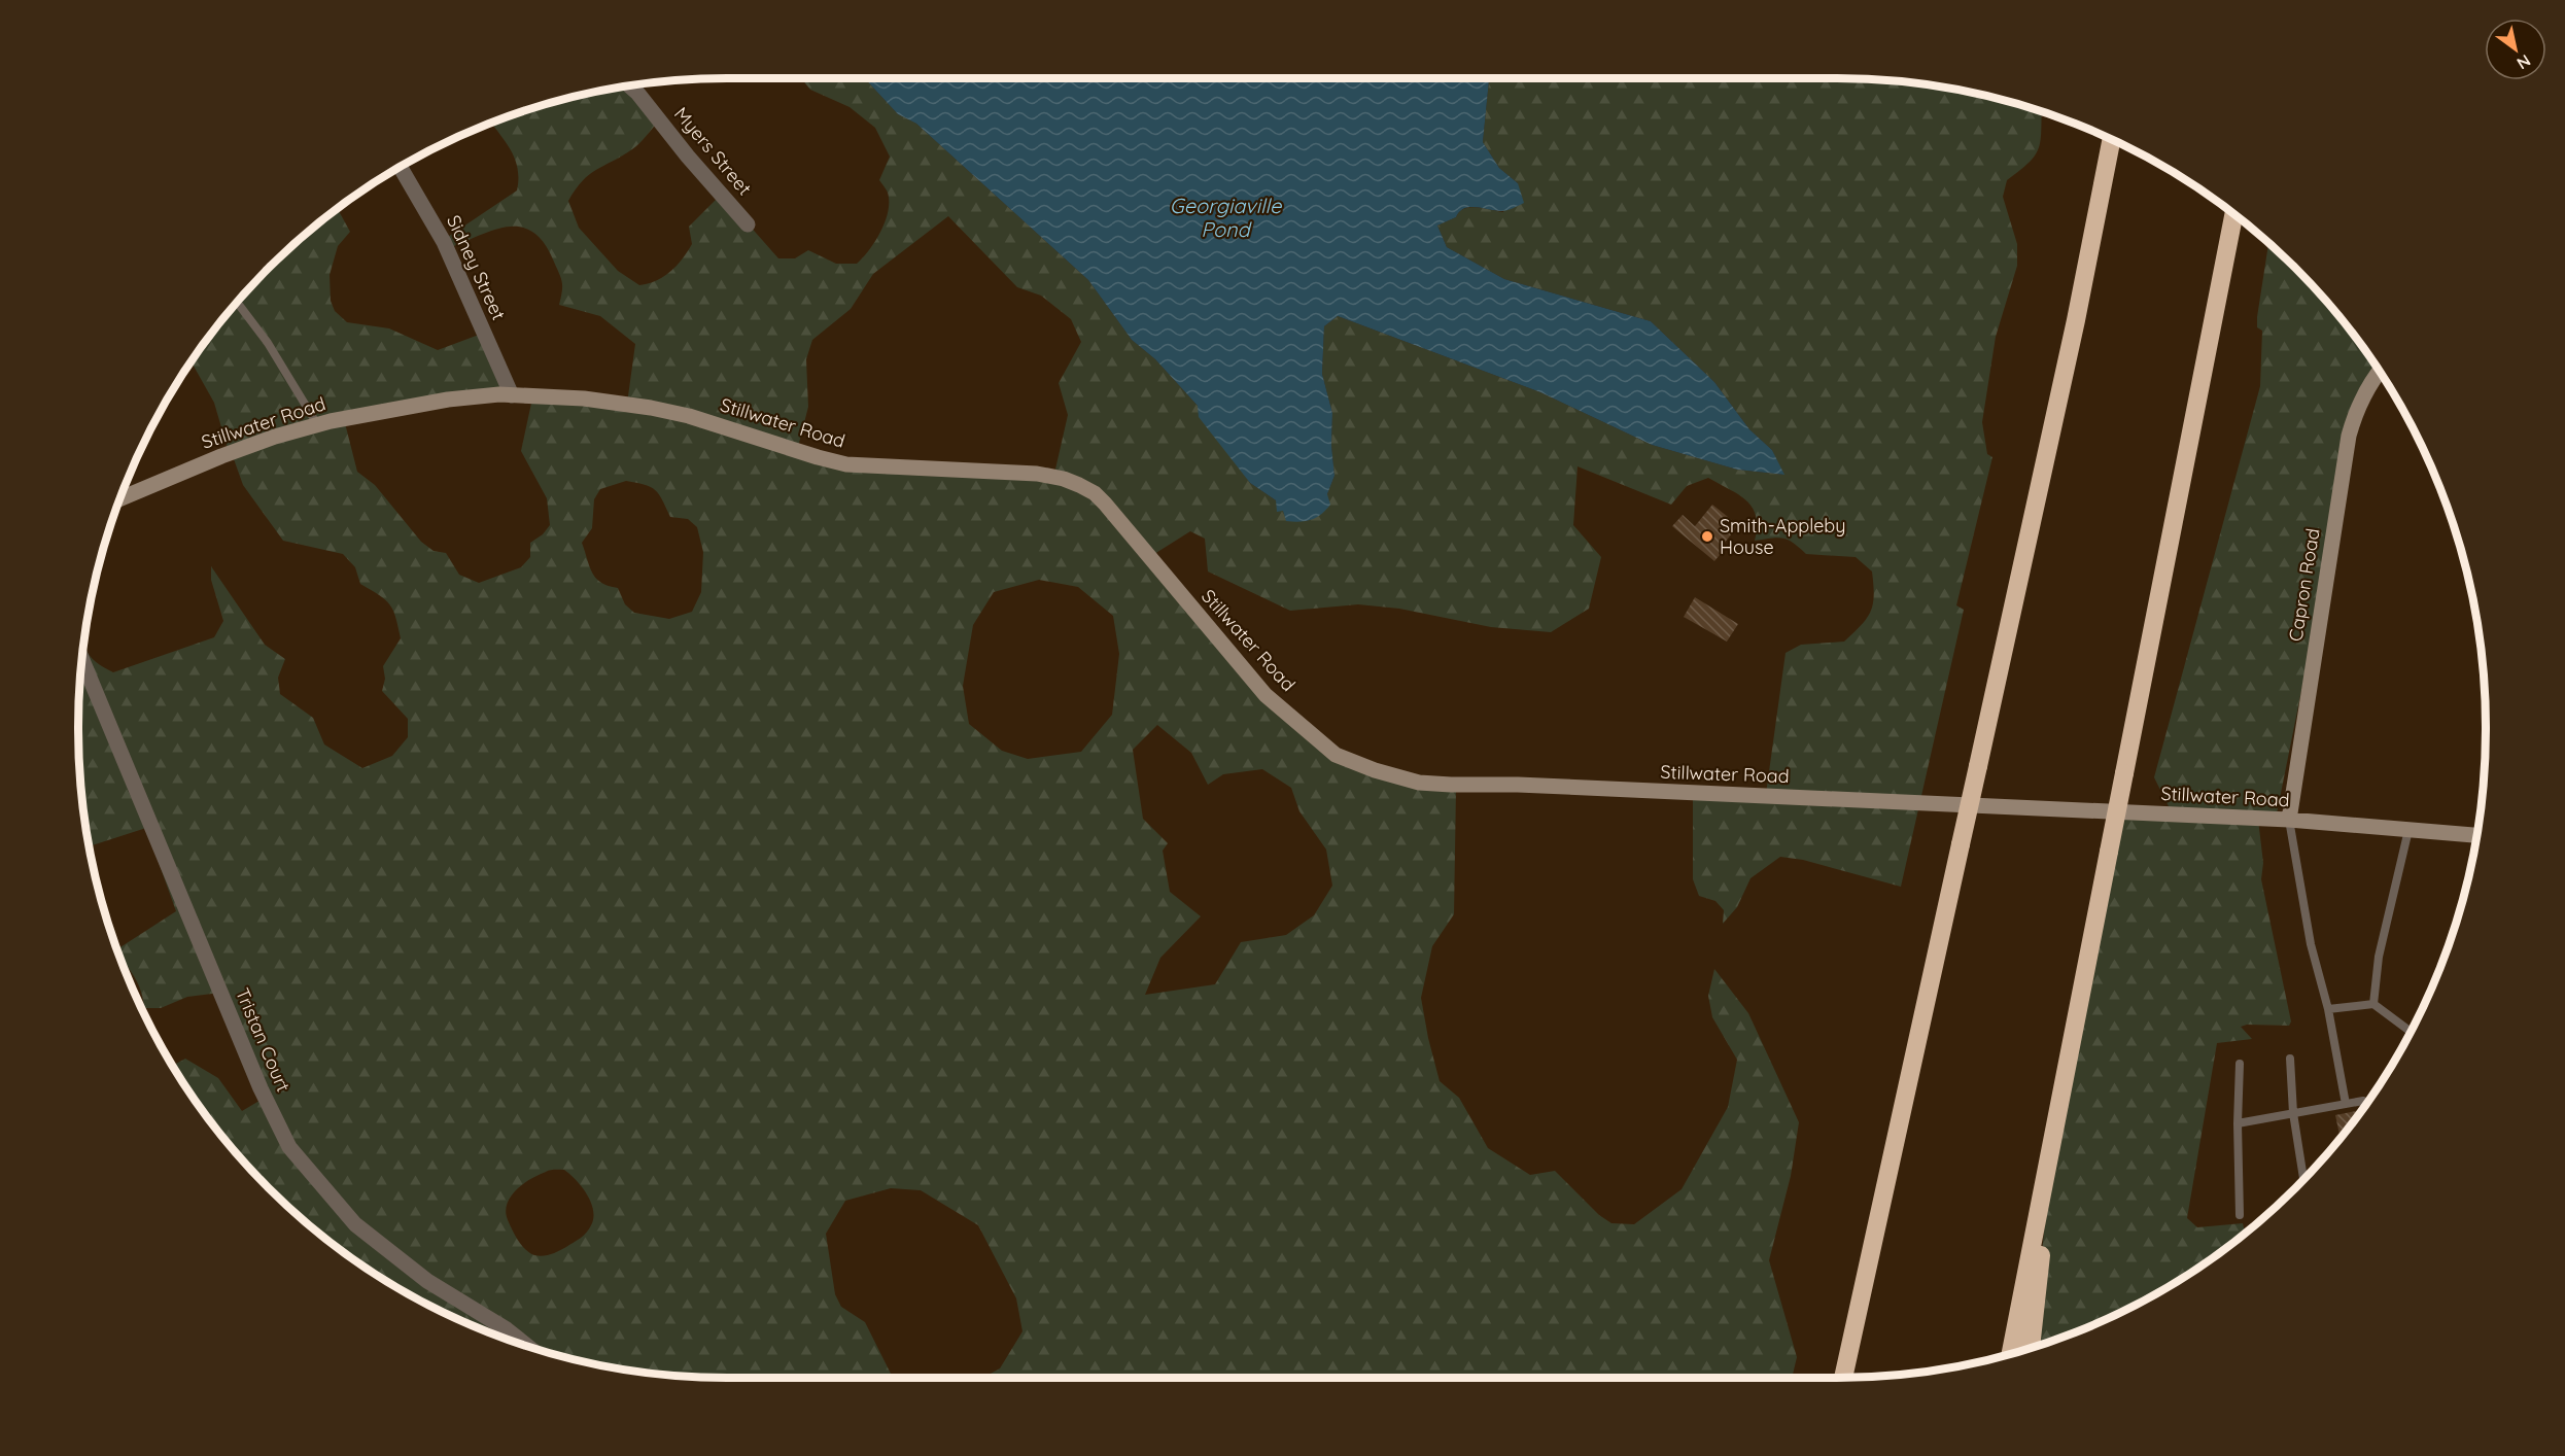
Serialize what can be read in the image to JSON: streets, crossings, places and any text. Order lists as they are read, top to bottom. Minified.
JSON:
{"streets":{"street":["Myers Street","Sidney Street","Stillwater Road","Capron Road","Tristan Court"]},"crossings":[["Sidney Street","Stillwater Road"],["Stillwater Road","Capron Road"]],"water":["Georgiaville Pond"],"places":["Smith-Appleby House"],"north":"bottom right"}
